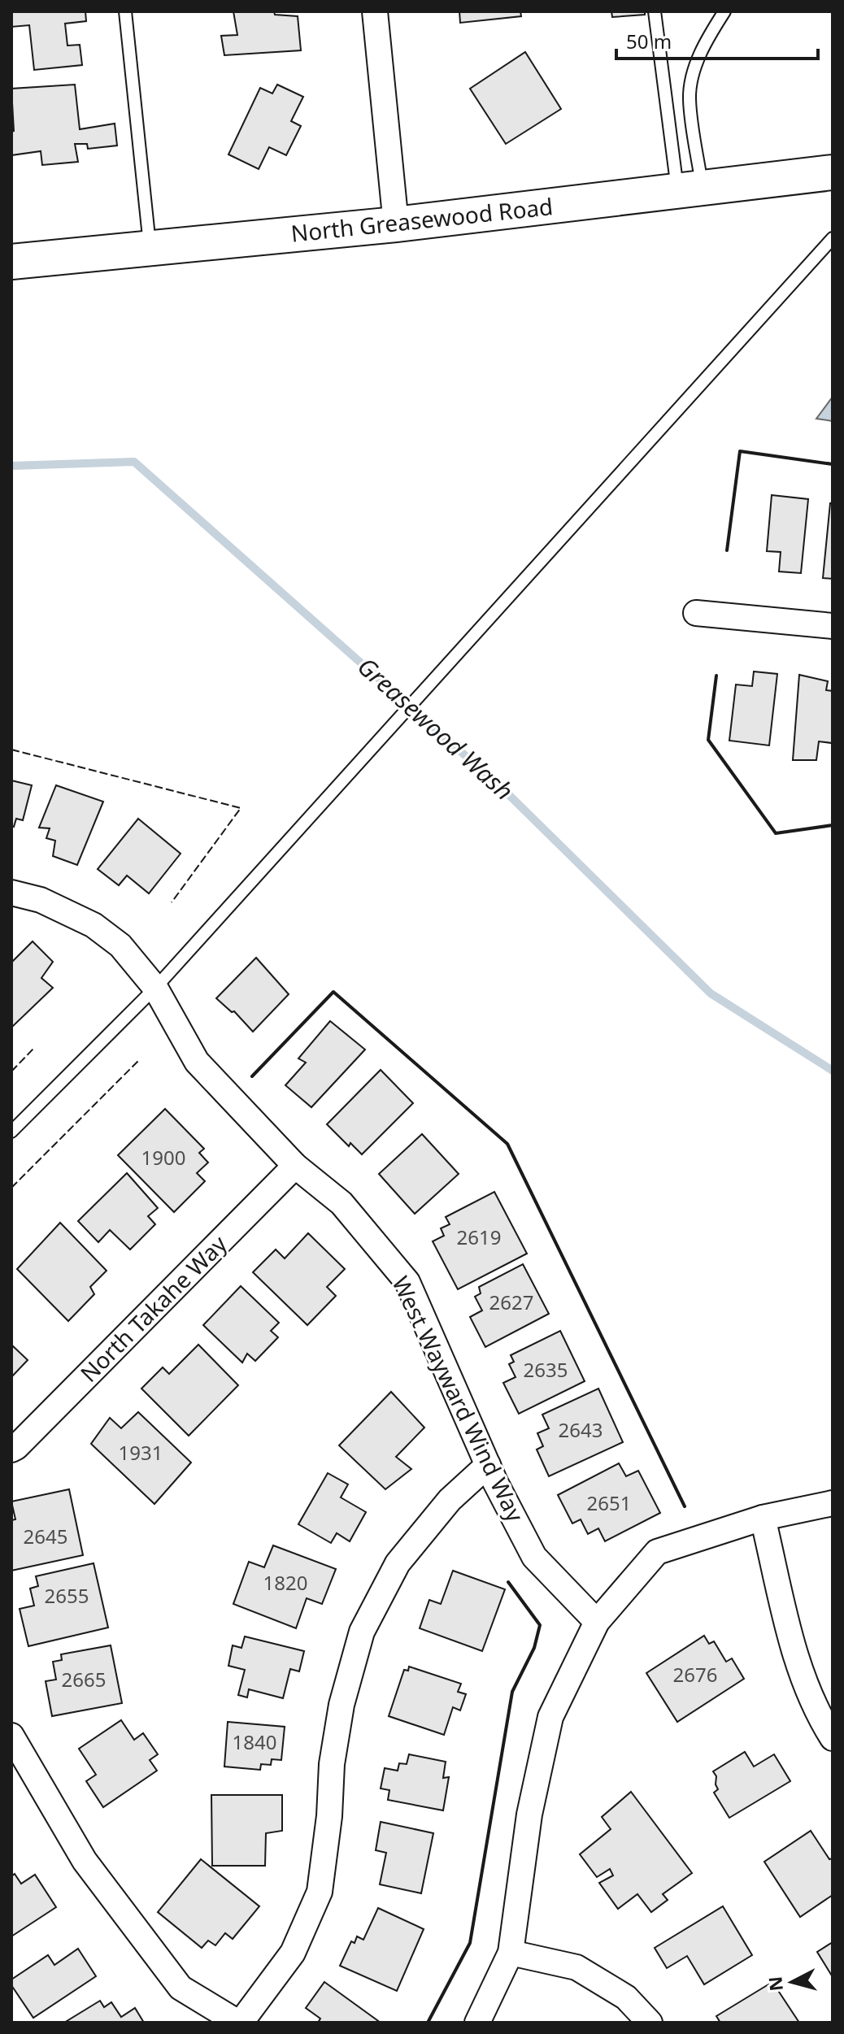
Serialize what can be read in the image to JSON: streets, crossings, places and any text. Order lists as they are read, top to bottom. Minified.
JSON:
{"streets":{"street":["North Greasewood Road","North Takahe Way","West Wayward Wind Way"]},"crossings":[["North Takahe Way","West Wayward Wind Way"]],"water":["Greasewood Wash"],"house_numbers":["1900","2619","2627","2635","2643","1931","2651","2645","1820","2655","2676","2665","1840"],"scale_bar":"50 m","north":"left"}
